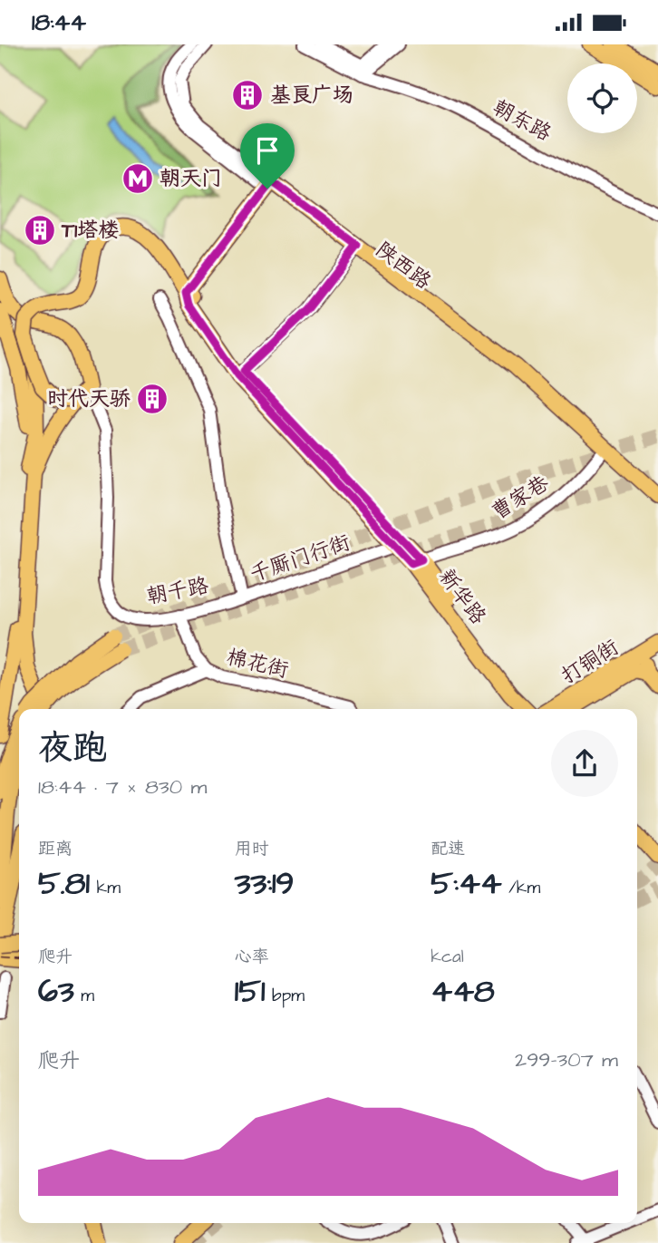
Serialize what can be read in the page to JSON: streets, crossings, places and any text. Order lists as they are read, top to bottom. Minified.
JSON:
{"streets":{"main road":["陕西路","朝千路","新华路","打铜街"],"street":["朝东路","曹家巷","千厮门行街","棉花街"]},"crossings":[["陕西路","曹家巷"],["曹家巷","新华路"],["千厮门行街","朝千路"],["千厮门行街","新华路"],["朝千路","棉花街"]],"places":{"building":["基良广场","T1塔楼","时代天骄"],"metro station":["朝天门"]},"page":{"status":"18:44","heading":["夜跑","18:44 · 7 × 830 m"],"stats":[["距离","5.81 km"],["用时","33:19"],["配速","5:44 /km"],["爬升","63 m"],["心率","151 bpm"],["kcal","448"]],"chart":["爬升","299–307 m"]}}
